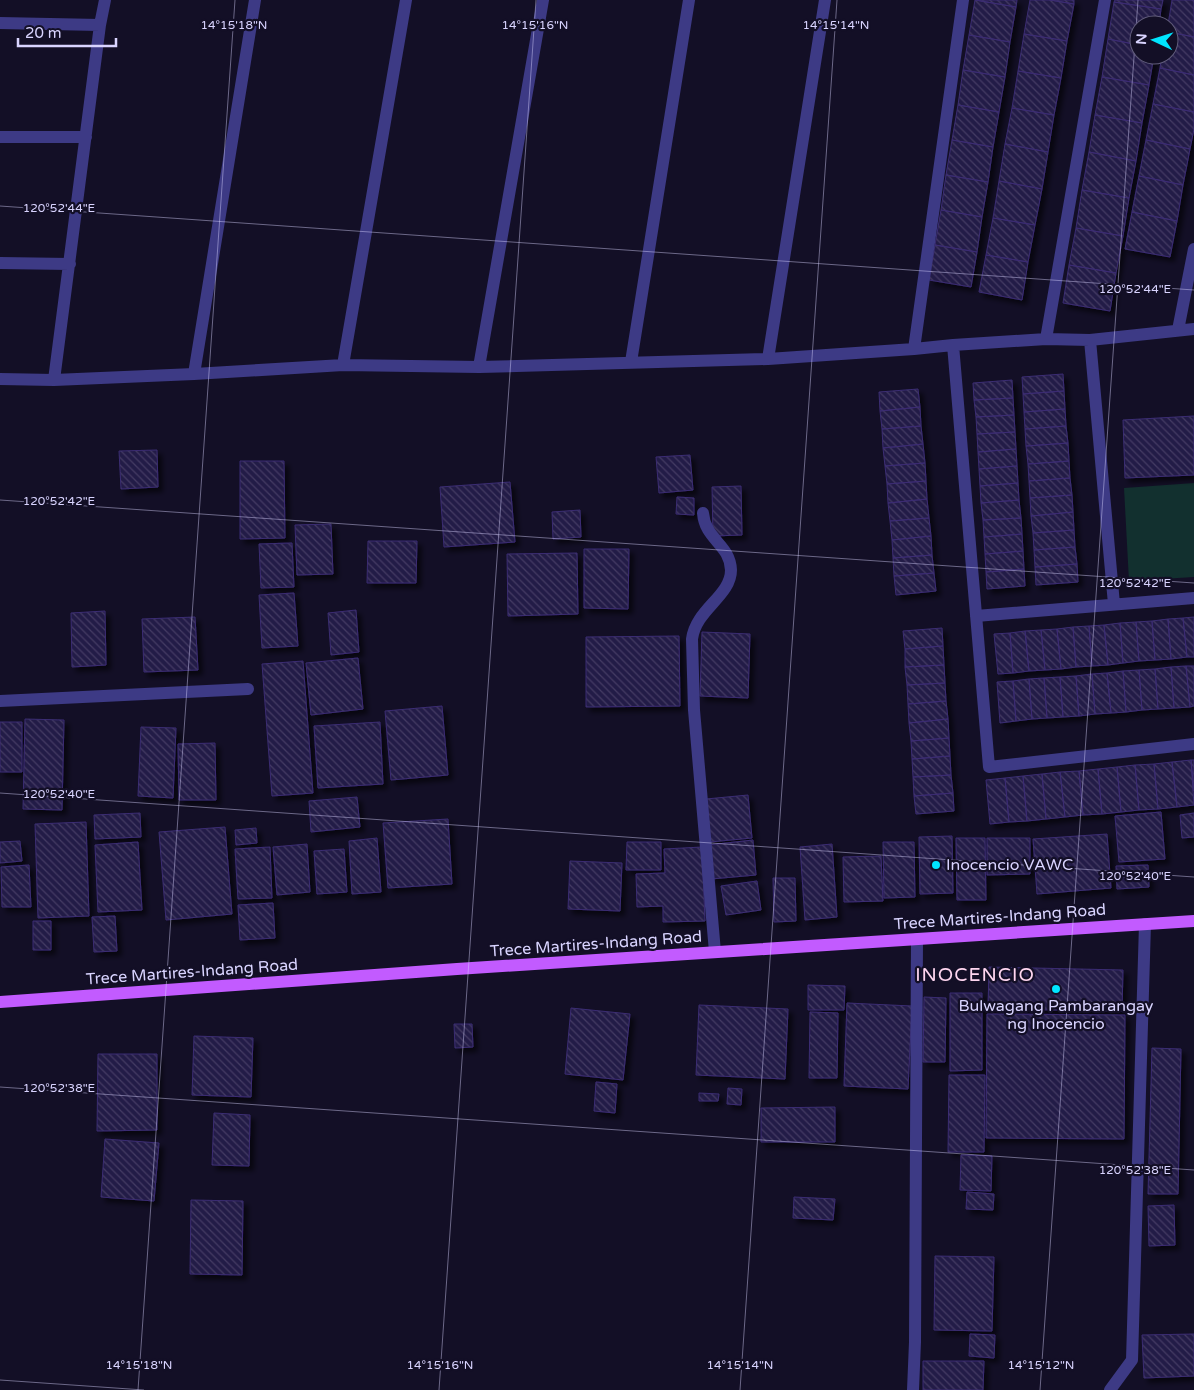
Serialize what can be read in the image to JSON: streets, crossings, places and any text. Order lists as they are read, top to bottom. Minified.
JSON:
{"streets":{"main road":["Trece Martires-Indang Road"]},"districts":["INOCENCIO"],"places":["Inocencio VAWC","Bulwagang Pambarangay ng Inocencio"],"scale_bar":"20 m","north":"left","coordinates":["14°15'18\"N","14°15'16\"N","14°15'14\"N","120°52'44\"E","120°52'42\"E","120°52'40\"E","120°52'38\"E","14°15'12\"N"]}
